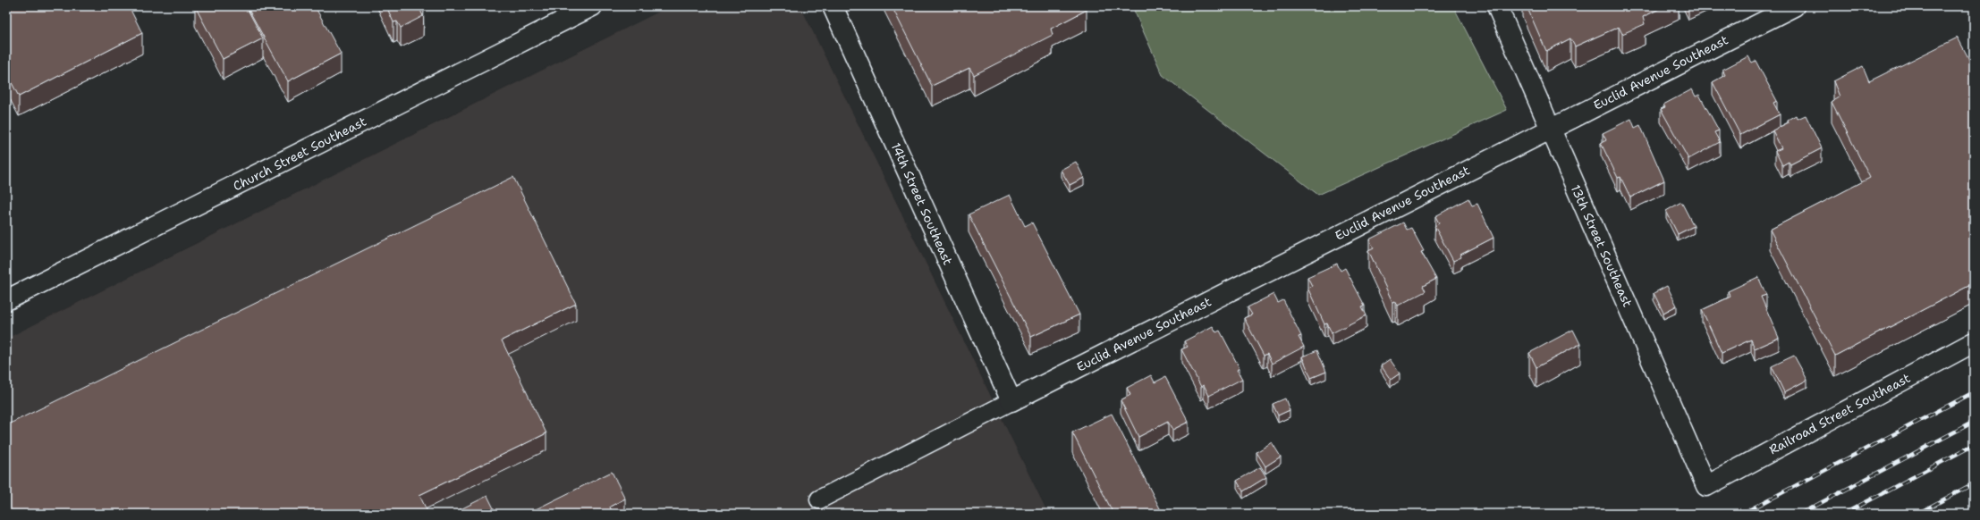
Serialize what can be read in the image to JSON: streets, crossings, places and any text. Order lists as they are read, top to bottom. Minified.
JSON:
{"streets":{"street":["Euclid Avenue Southeast","Church Street Southeast","14th Street Southeast","13th Street Southeast","Railroad Street Southeast"]},"crossings":[["Euclid Avenue Southeast","14th Street Southeast"],["Euclid Avenue Southeast","13th Street Southeast"],["13th Street Southeast","Railroad Street Southeast"]]}
